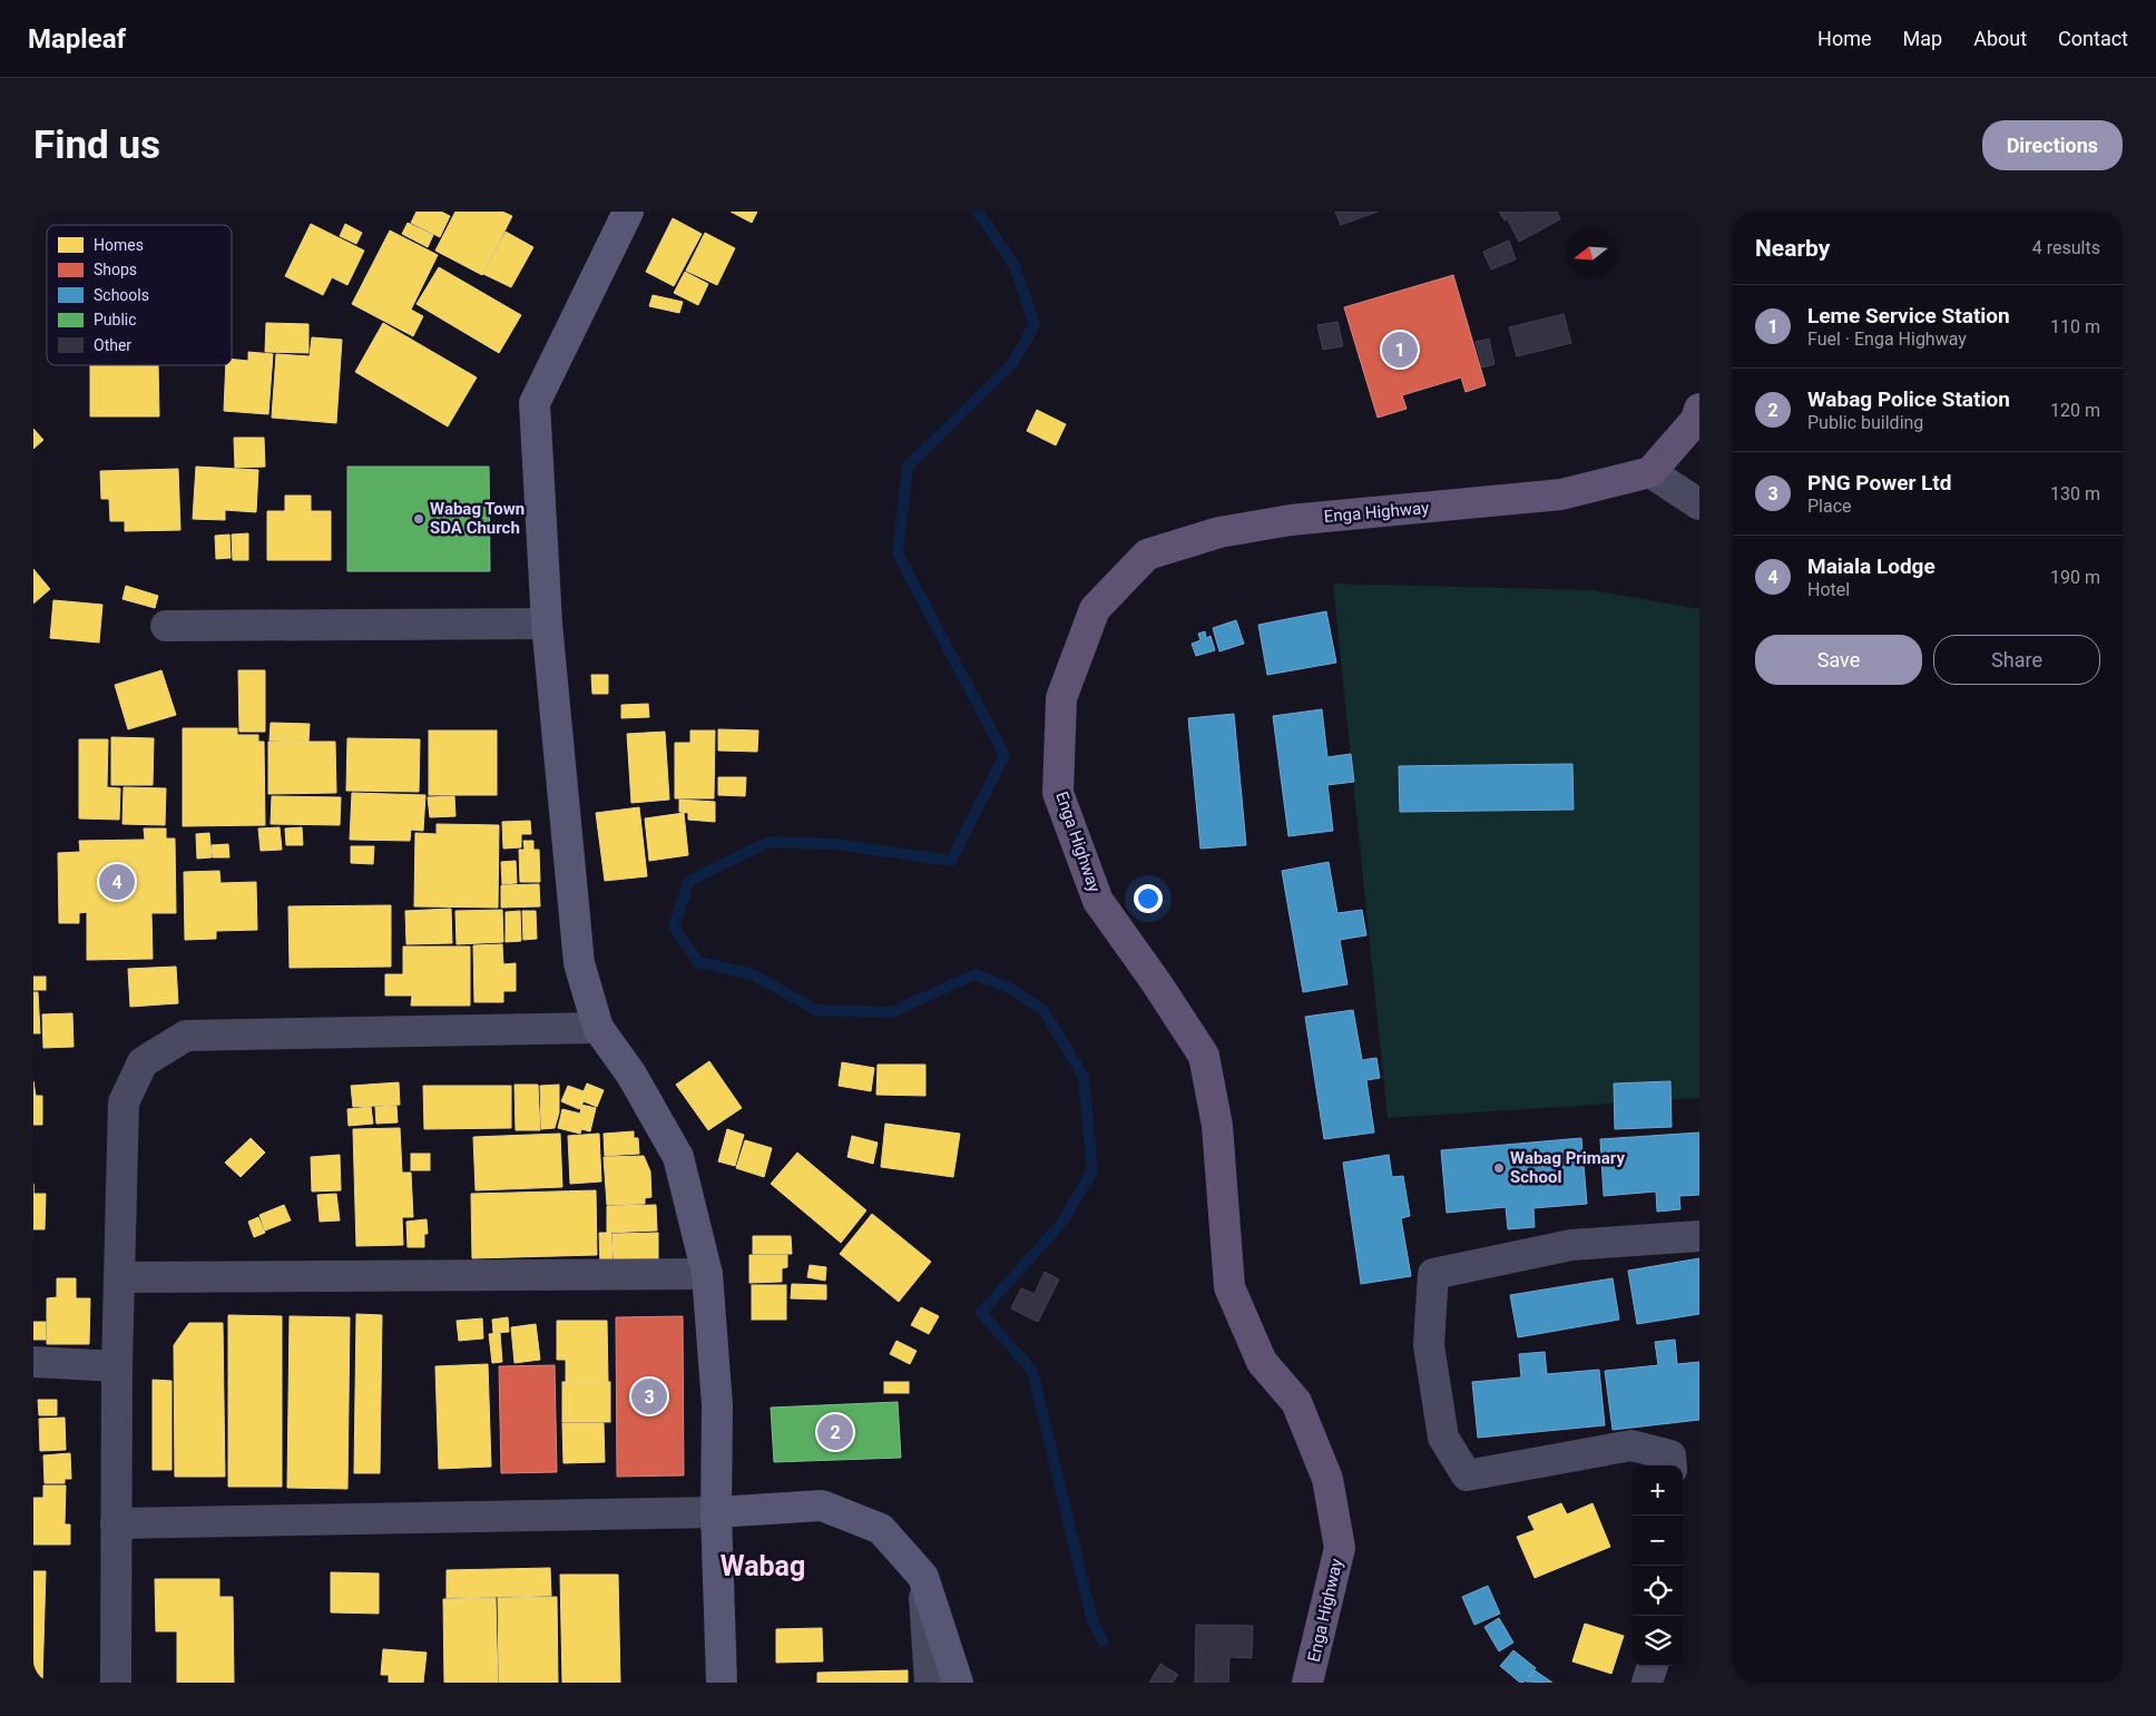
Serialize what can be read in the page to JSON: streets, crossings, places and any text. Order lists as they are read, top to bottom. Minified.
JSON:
{"streets":{"main road":["Enga Highway"]},"districts":["Wabag"],"places":["Wabag Town SDA Church","Wabag Primary School"],"legend":["Homes","Shops","Schools","Public","Other"],"north":"left","page":{"header":"Mapleaf","nav":["Home","Map","About","Contact"],"buttons":["Directions",["Save","Share"]],"title":"Find us","heading":["Nearby","4 results"],"list":[{"mark":"1","name":"Leme Service Station","note":"Fuel · Enga Highway","value":"110 m"},{"mark":"2","name":"Wabag Police Station","note":"Public building","value":"120 m"},{"mark":"3","name":"PNG Power Ltd","note":"Place","value":"130 m"},{"mark":"4","name":"Maiala Lodge","note":"Hotel","value":"190 m"}],"pins":["1","4","3","2"],"map_buttons":["+","−"]}}
